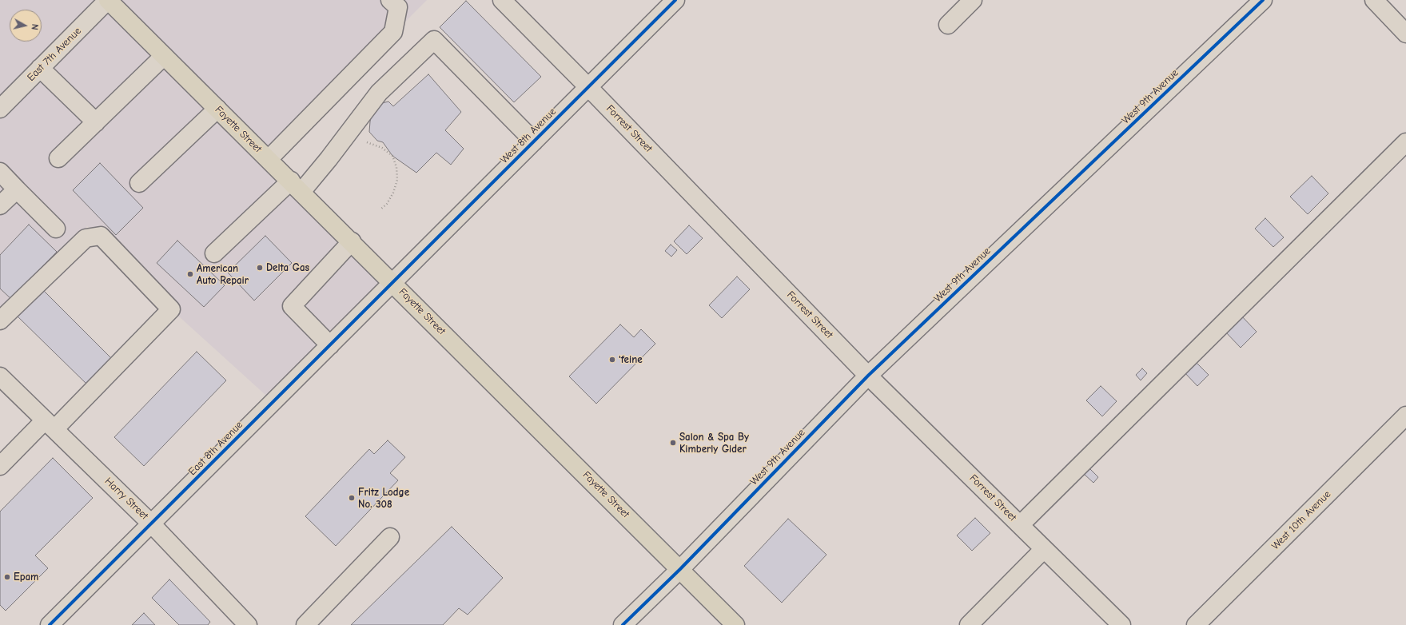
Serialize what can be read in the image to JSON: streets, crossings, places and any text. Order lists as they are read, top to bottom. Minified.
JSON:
{"streets":{"main road":["Fayette Street"],"street":["East 7th Avenue","West 9th Avenue","Forrest Street","West 8th Avenue","East 8th Avenue","Harry Street","West 10th Avenue"]},"crossings":[["East 7th Avenue","Fayette Street"],["West 9th Avenue","Forrest Street"],["West 9th Avenue","Fayette Street"],["Forrest Street","West 8th Avenue"],["Fayette Street","West 8th Avenue"],["Fayette Street","East 8th Avenue"],["West 8th Avenue","East 8th Avenue"],["East 8th Avenue","Harry Street"]],"places":["Delta Gas","American Auto Repair","'feine","Salon & Spa By Kimberly Gider","Fritz Lodge No. 308","Epam"],"north":"right"}
